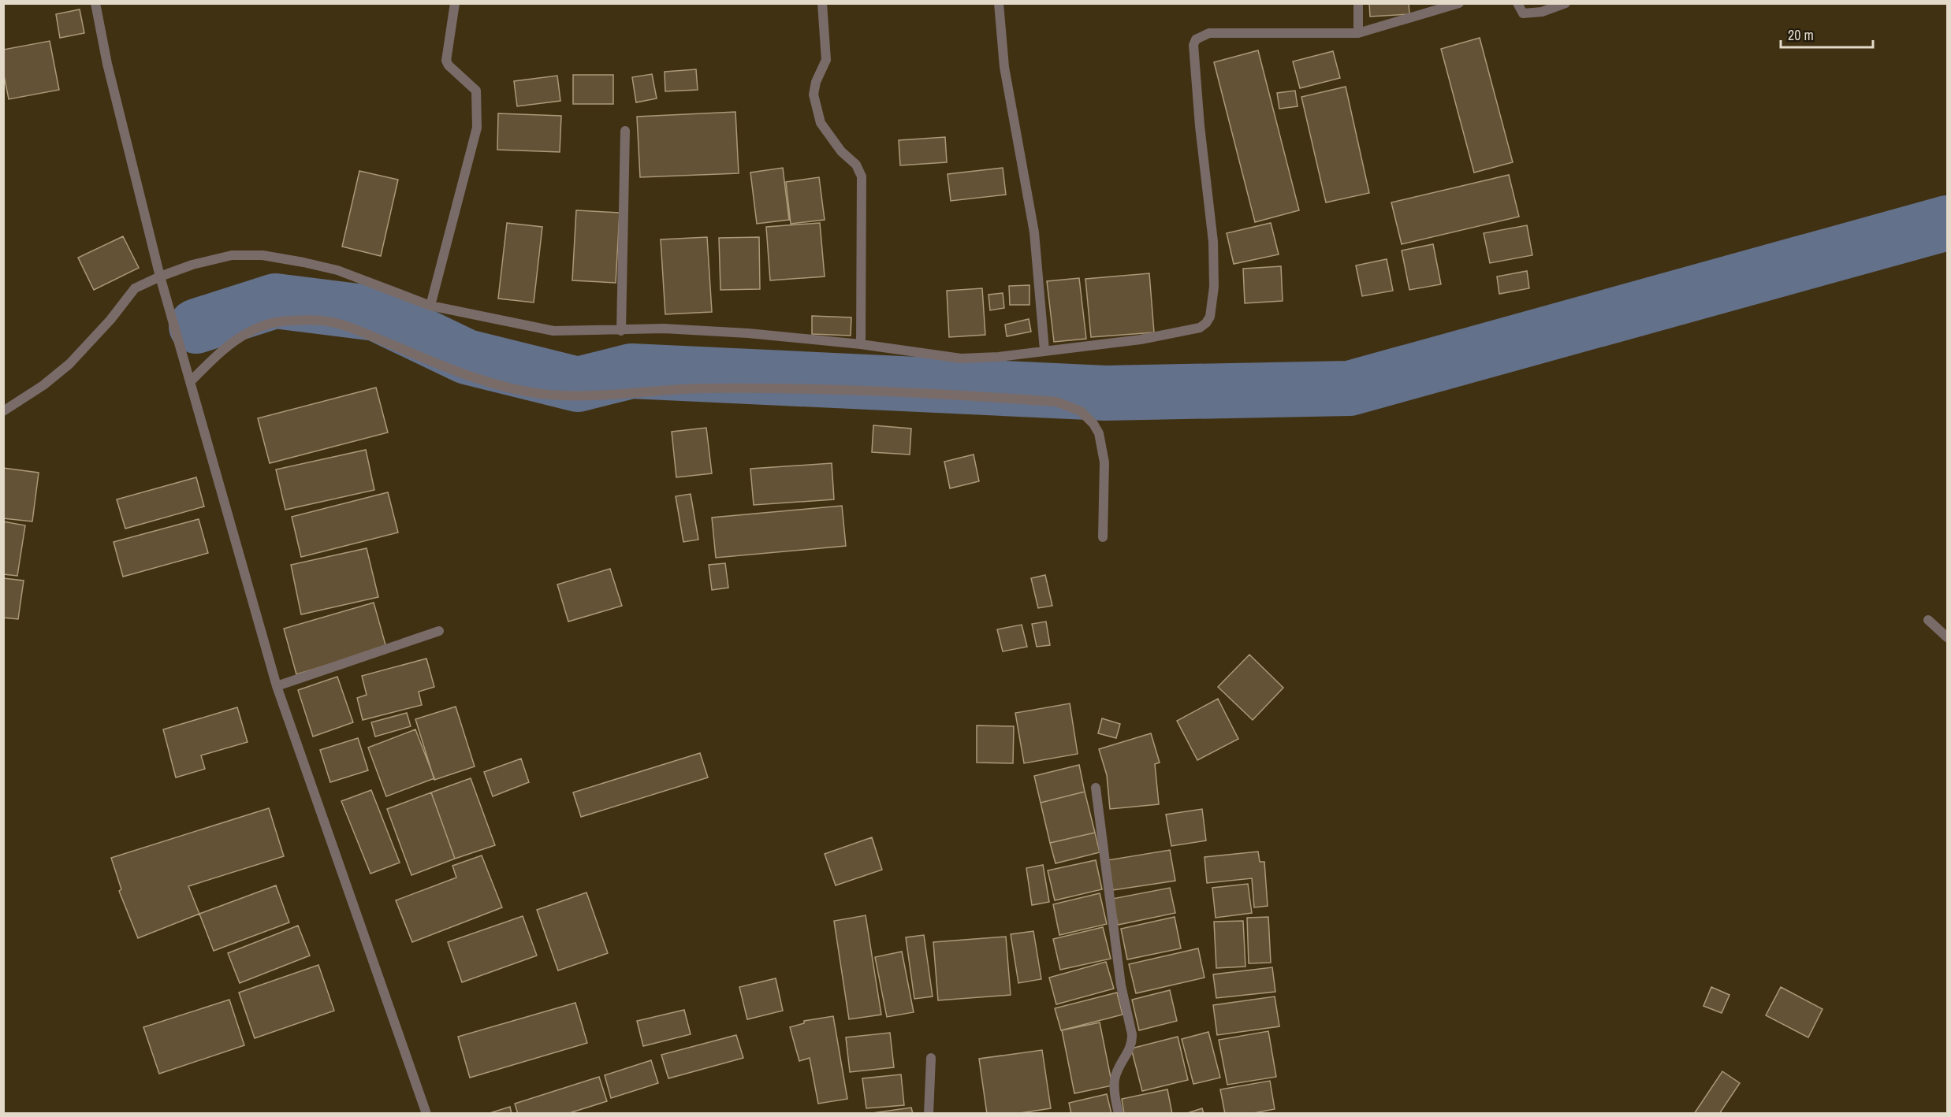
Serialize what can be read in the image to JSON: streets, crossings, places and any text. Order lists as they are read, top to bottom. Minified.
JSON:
{"scale_bar":"20 m"}
